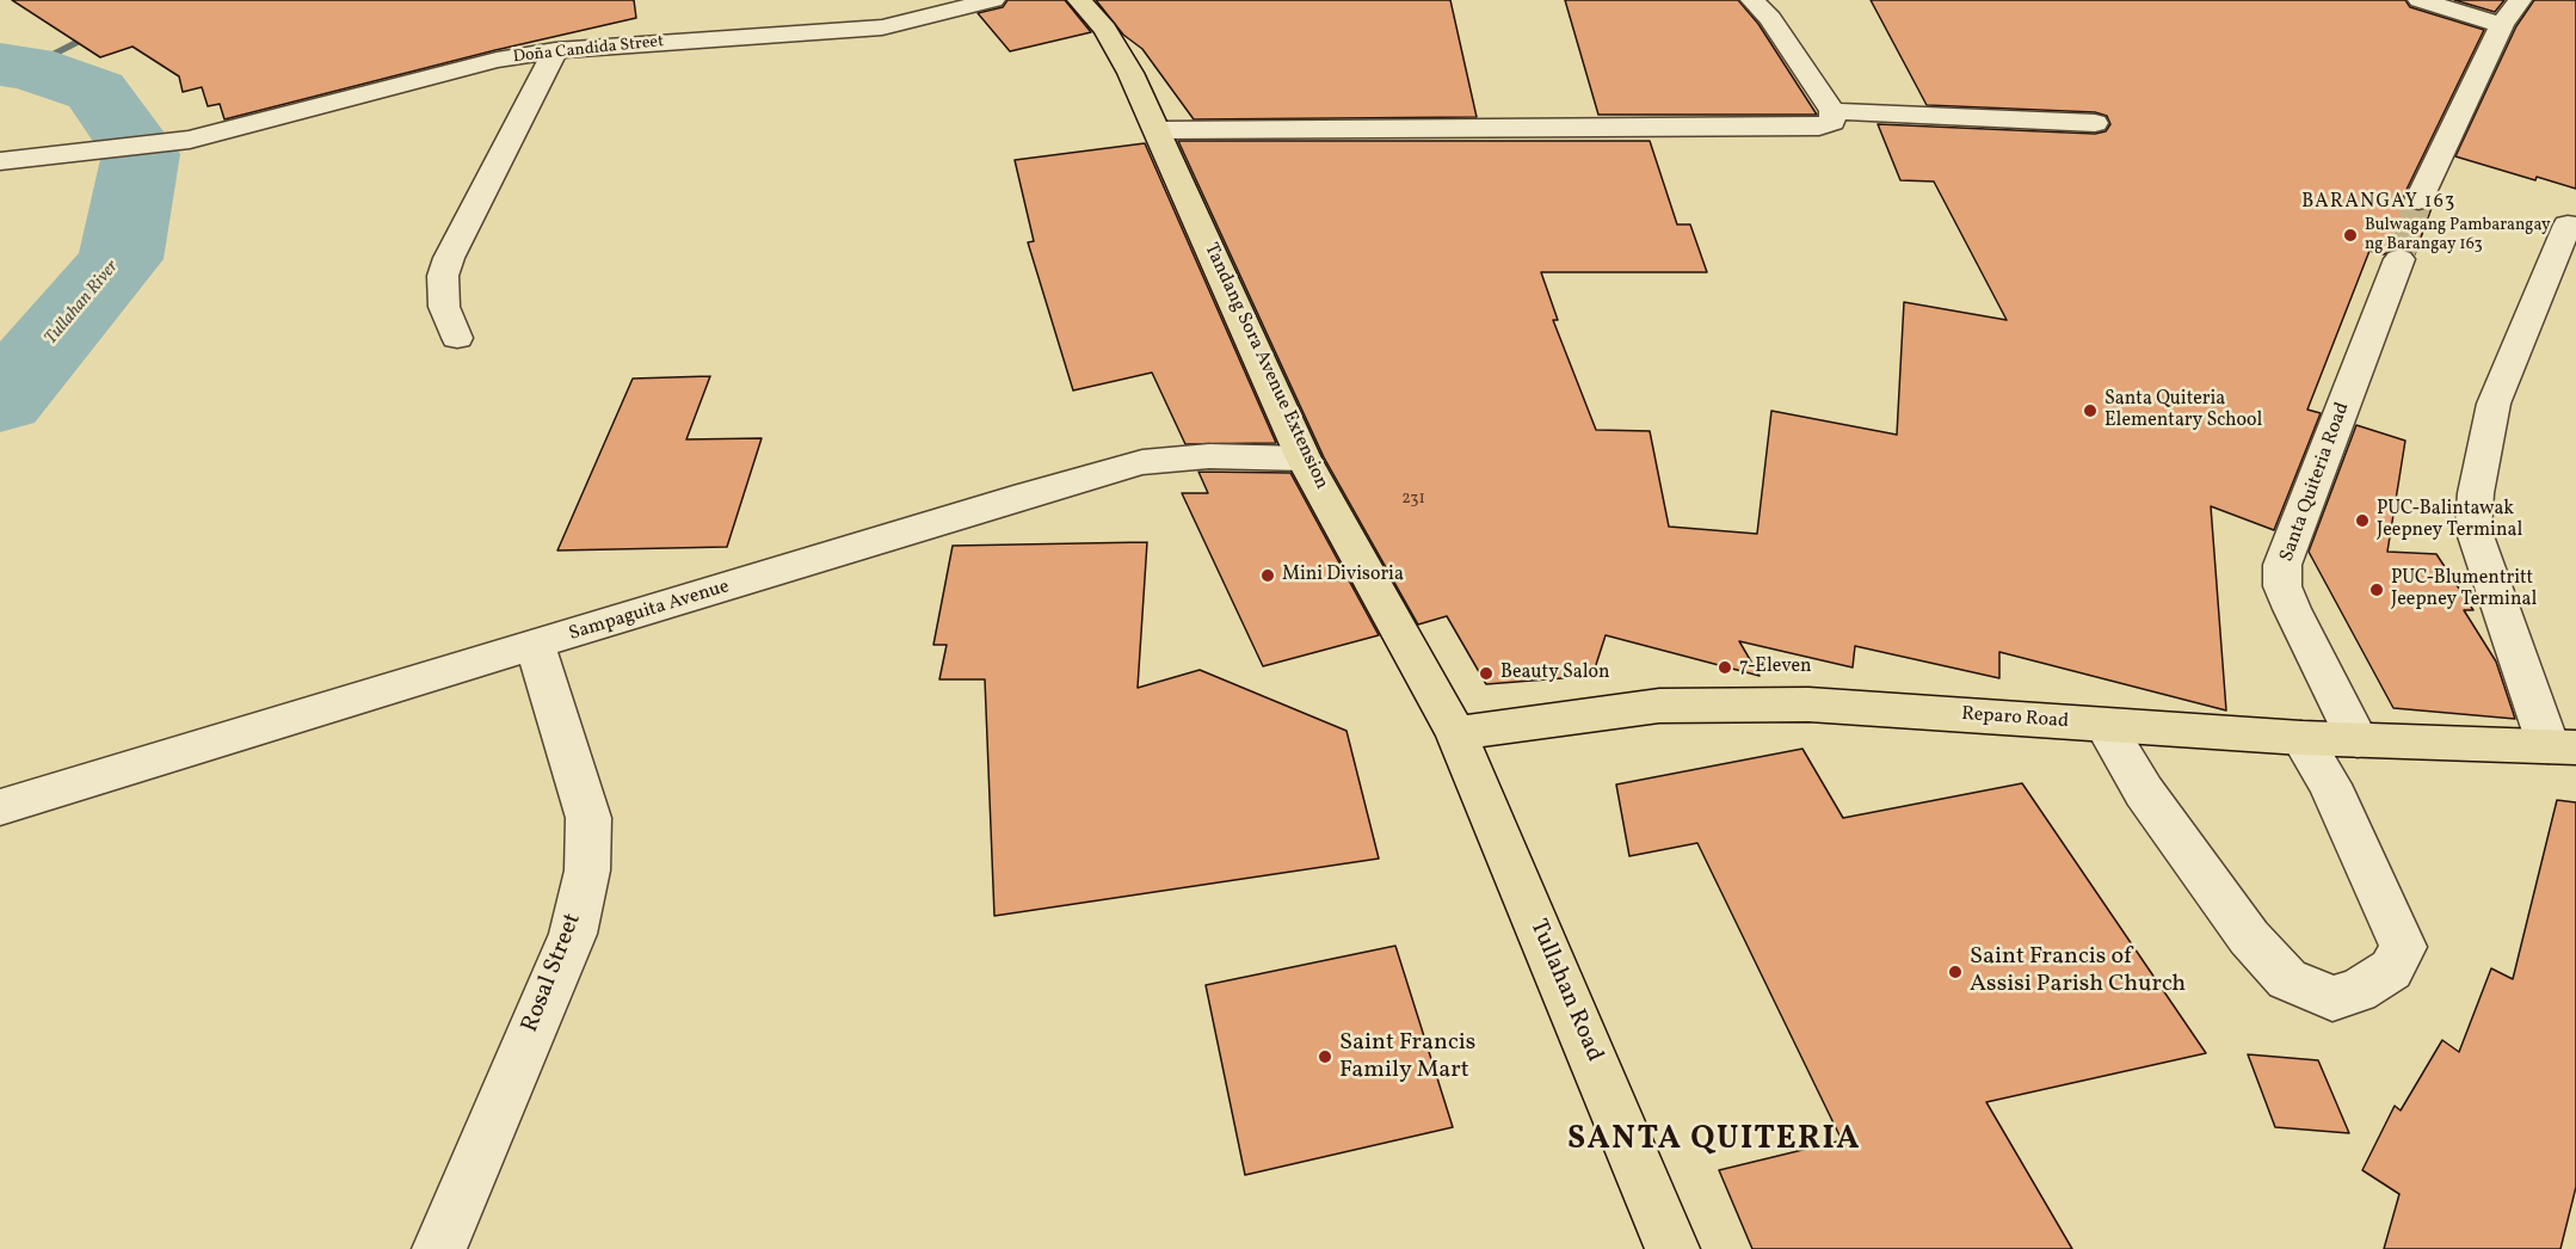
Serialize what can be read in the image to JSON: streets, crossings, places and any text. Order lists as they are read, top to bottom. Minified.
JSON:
{"streets":{"main road":["Tandang Sora Avenue Extension","Reparo Road","Tullahan Road"],"street":["Doña Candida Street","Santa Quiteria Road","Sampaguita Avenue","Rosal Street"]},"crossings":[["Tandang Sora Avenue Extension","Sampaguita Avenue"],["Tandang Sora Avenue Extension","Reparo Road"],["Tandang Sora Avenue Extension","Tullahan Road"],["Santa Quiteria Road","Reparo Road"],["Sampaguita Avenue","Rosal Street"],["Reparo Road","Tullahan Road"]],"districts":["BARANGAY 163","SANTA QUITERIA"],"water":["Tullahan River"],"places":["Bulwagang Pambarangay ng Barangay 163","Santa Quiteria Elementary School","PUC-Balintawak Jeepney Terminal","Mini Divisoria","PUC-Blumentritt Jeepney Terminal","7-Eleven","Beauty Salon","Saint Francis of Assisi Parish Church","Saint Francis Family Mart"],"house_numbers":["231"]}
